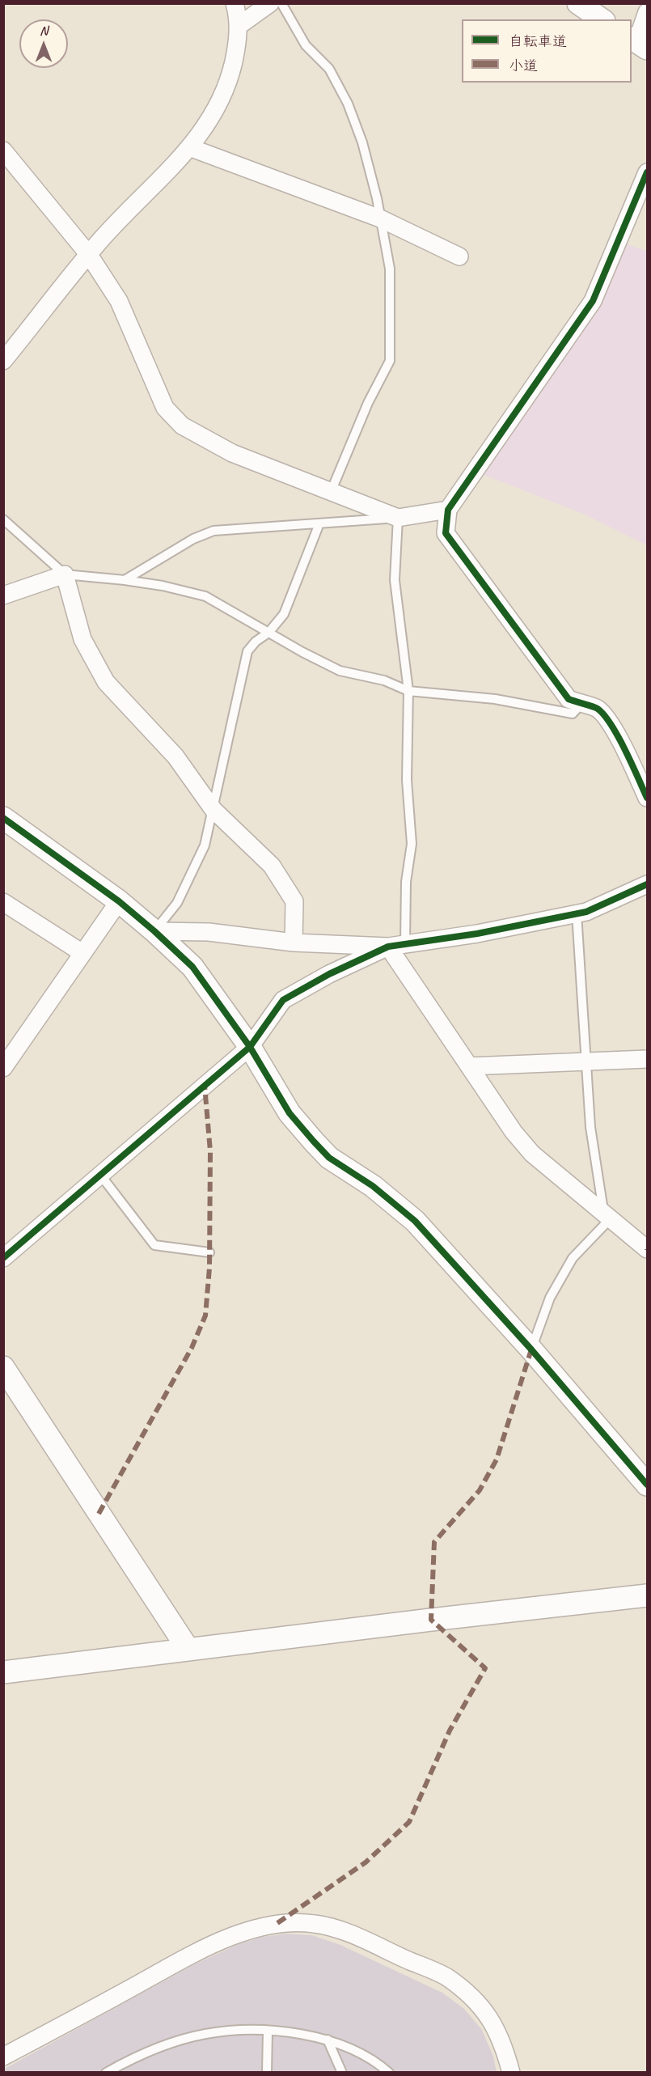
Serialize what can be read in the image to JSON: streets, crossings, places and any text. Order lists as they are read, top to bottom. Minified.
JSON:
{"legend":["自転車道","小道"],"north":"top"}
